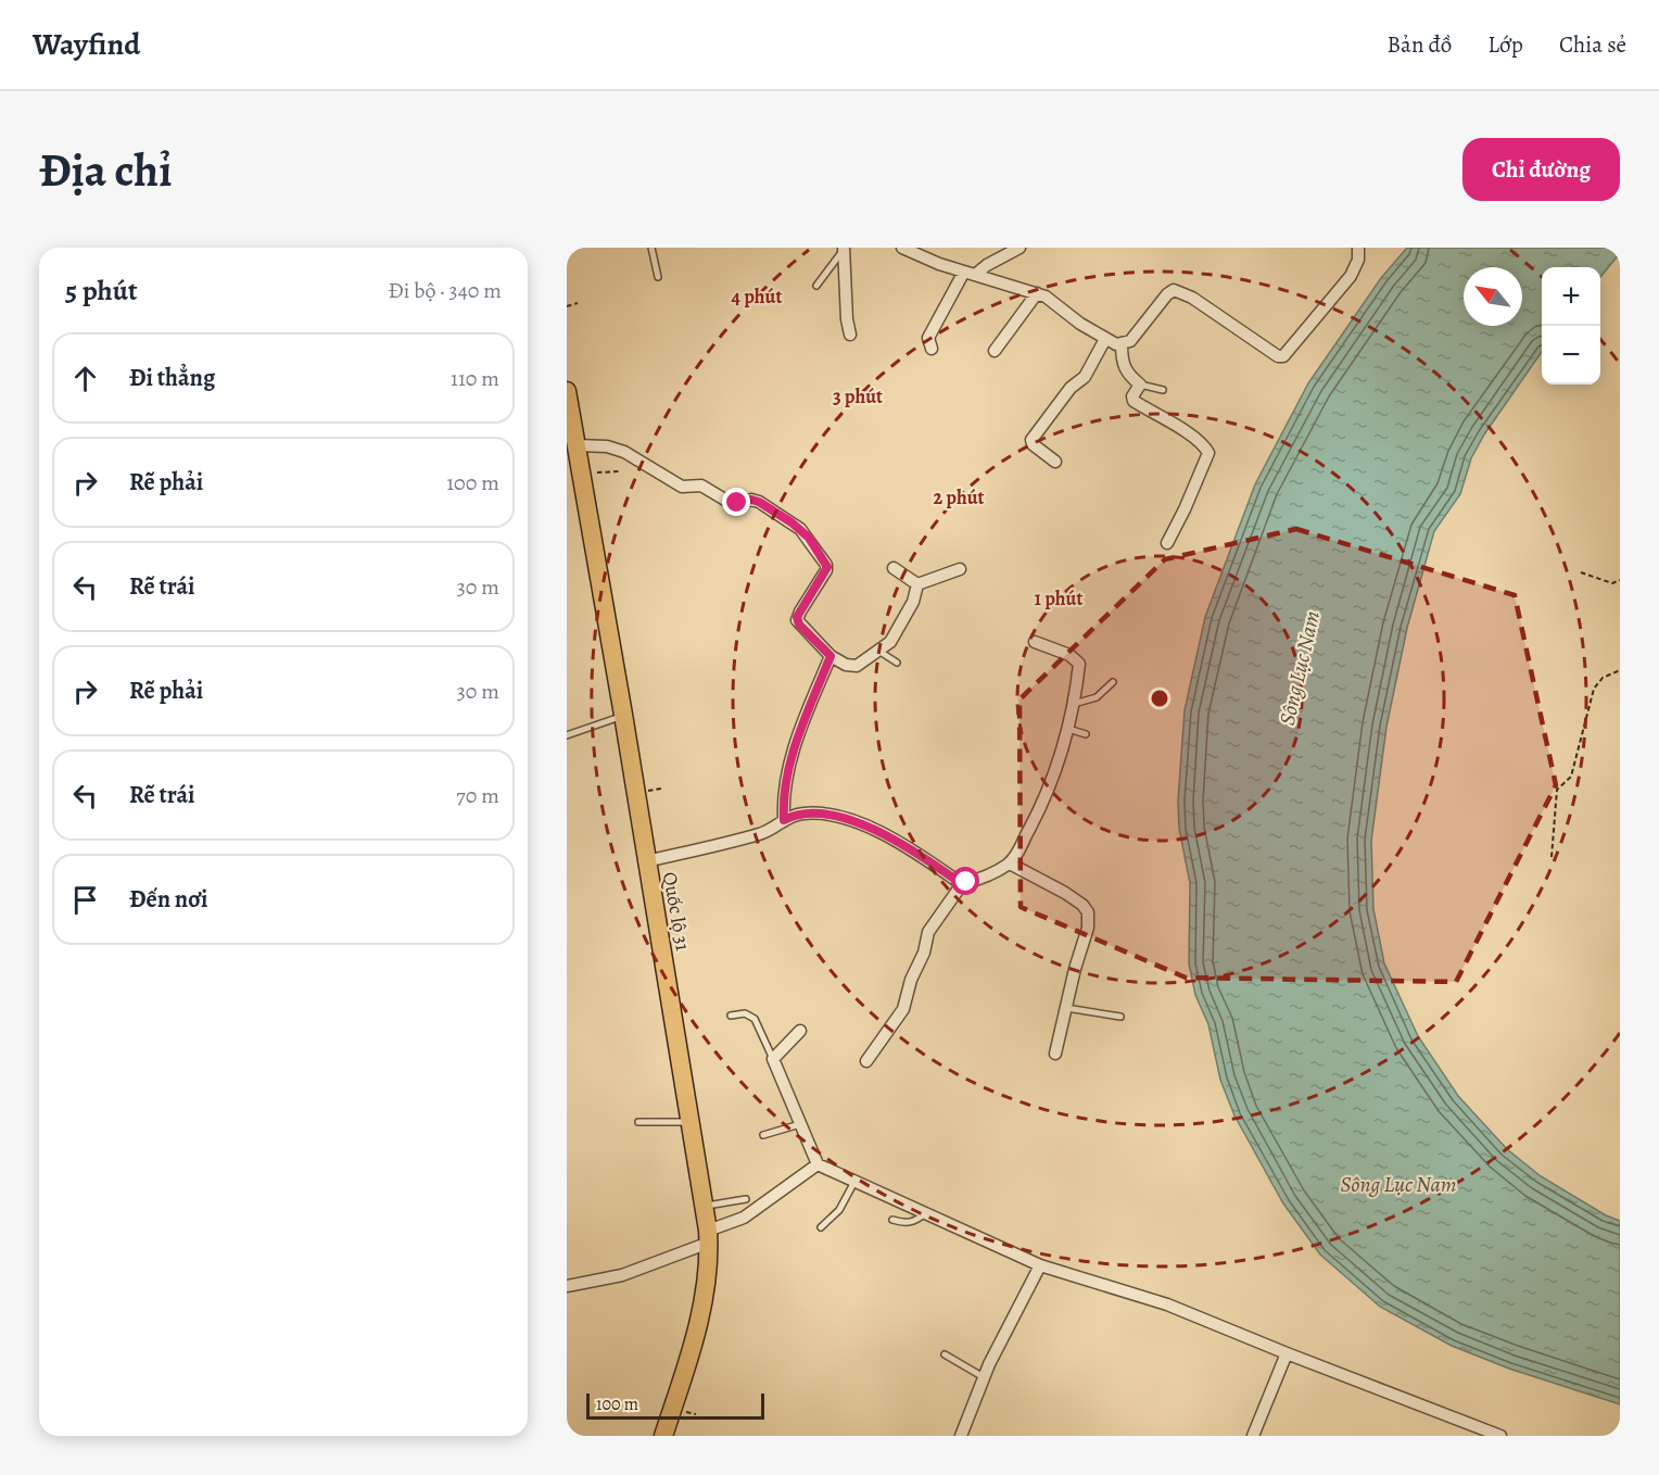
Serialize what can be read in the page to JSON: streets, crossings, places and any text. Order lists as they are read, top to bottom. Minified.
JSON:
{"streets":{"highway":["Quốc lộ 31"]},"water":["Sông Lục Nam"],"scale_bar":"100 m","north":"top left","page":{"header":"Wayfind","nav":["Bản đồ","Lớp","Chia sẻ"],"buttons":"Chỉ đường","title":"Địa chỉ","heading":["5 phút","Đi bộ · 340 m"],"map_buttons":["+","−"],"list":[["Đi thẳng","110 m"],["Rẽ phải","100 m"],["Rẽ trái","30 m"],["Rẽ phải","30 m"],["Rẽ trái","70 m"],"Đến nơi"],"scale":"100 m"},"rings":["4 phút","3 phút","2 phút","1 phút"]}
